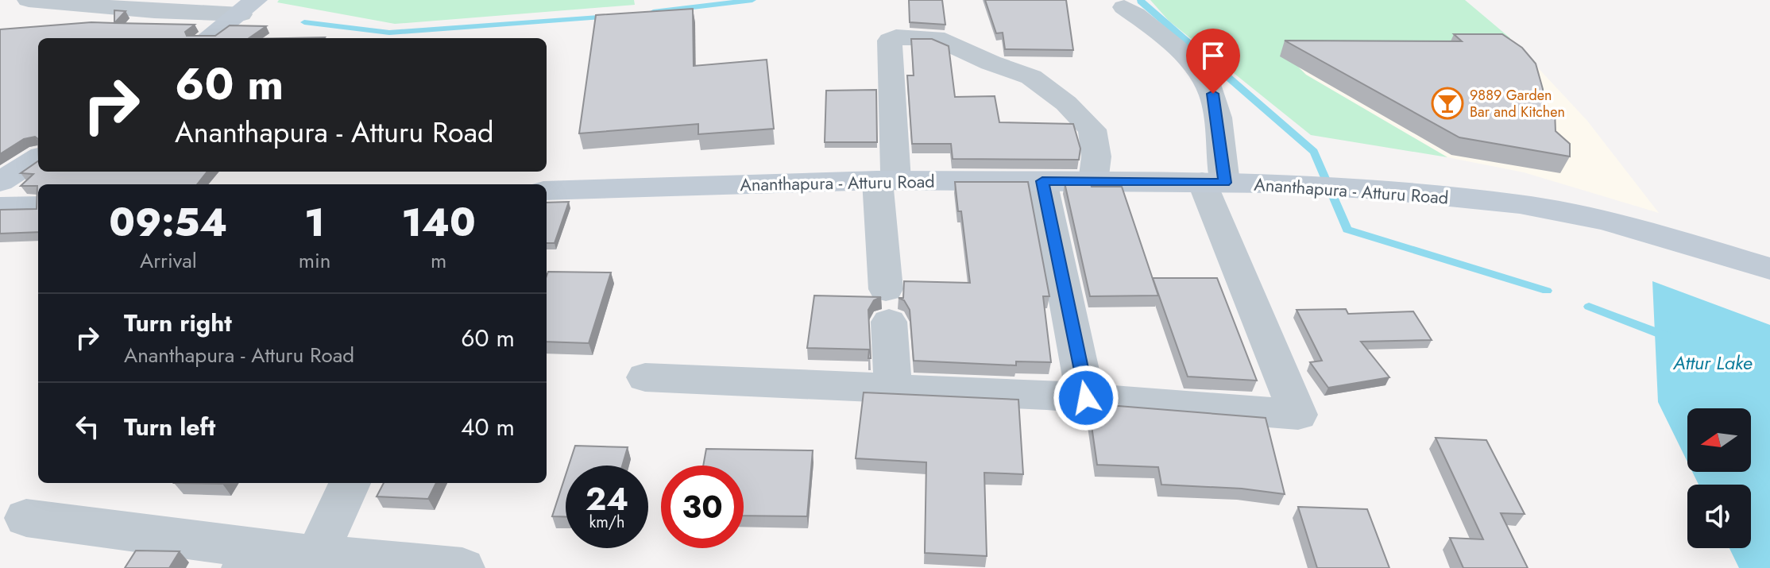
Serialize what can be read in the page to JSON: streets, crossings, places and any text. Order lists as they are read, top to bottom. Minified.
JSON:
{"streets":{"street":["Ananthapura - Atturu Road"]},"water":["Attur Lake"],"places":{"bar":["9889 Garden Bar and Kitchen"]},"north":"left","page":{"turn":["60 m","Ananthapura - Atturu Road"],"eta":["09:54","Arrival","1","min","140","m"],"list":[{"name":"Turn right","note":"Ananthapura - Atturu Road","value":"60 m"},{"name":"Turn left","value":"40 m"}],"speed":"24 km/h","limit":"30"}}
